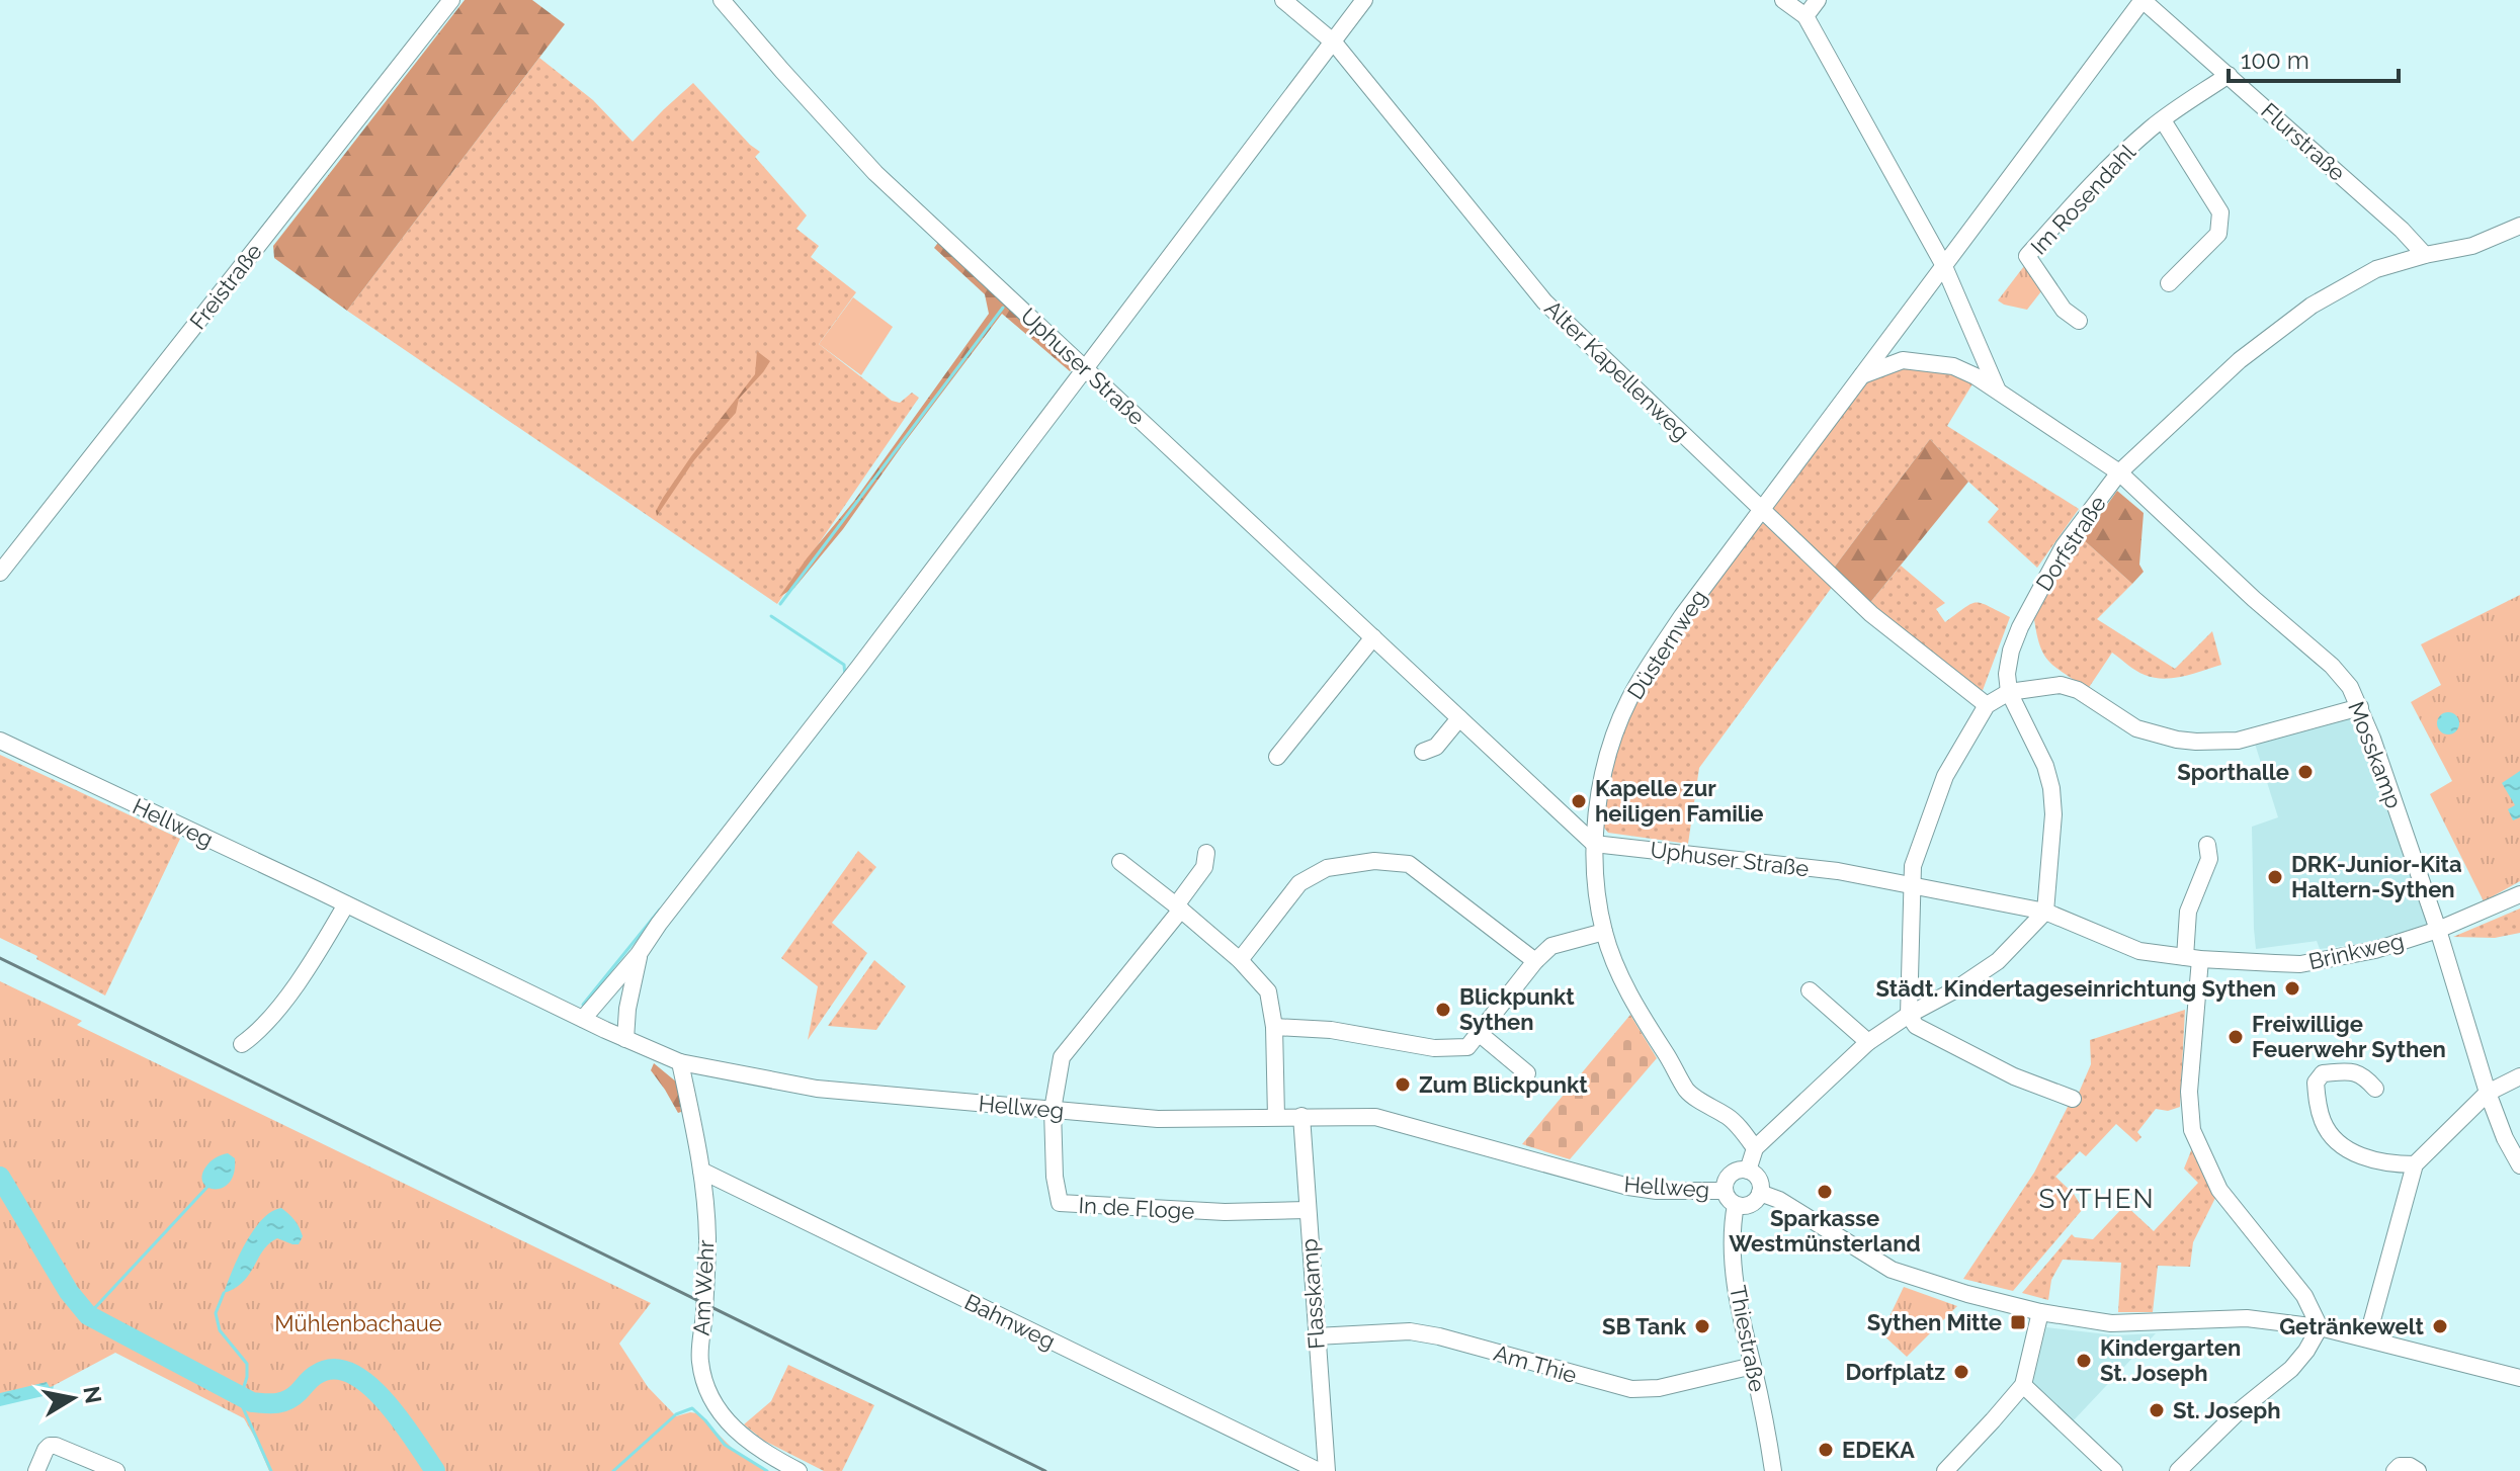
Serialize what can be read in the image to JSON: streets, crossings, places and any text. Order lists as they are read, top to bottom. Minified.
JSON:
{"streets":{"street":["Flurstraße","Im Rosendahl","Freistraße","Uphuser Straße","Alter Kapellenweg","Dorfstraße","Düsternweg","Mosskamp","Hellweg","Brinkweg","In de Floge","Am Wehr","Flasskamp","Bahnweg","Thiestraße","Am Thie"]},"crossings":[["Flurstraße","Im Rosendahl"],["Flurstraße","Dorfstraße"],["Flurstraße","Düsternweg"],["Uphuser Straße","Dorfstraße"],["Uphuser Straße","Düsternweg"],["Uphuser Straße","Brinkweg"],["Alter Kapellenweg","Düsternweg"],["Dorfstraße","Mosskamp"],["Dorfstraße","Brinkweg"],["Düsternweg","Mosskamp"],["Mosskamp","Brinkweg"],["Hellweg","In de Floge"],["Hellweg","Am Wehr"],["Hellweg","Flasskamp"],["Hellweg","Thiestraße"],["In de Floge","Flasskamp"],["Am Wehr","Bahnweg"],["Flasskamp","Am Thie"],["Thiestraße","Am Thie"]],"districts":["SYTHEN"],"parks":["Mühlenbachaue"],"places":{"other":["Sporthalle","Kapelle zur heiligen Familie","DRK-Junior-Kita Haltern-Sythen","Städt. Kindertageseinrichtung Sythen","Blickpunkt Sythen","Freiwillige Feuerwehr Sythen","Zum Blickpunkt","Sparkasse Westmünsterland","SB Tank","Getränkewelt","Kindergarten St. Joseph","Dorfplatz","St. Joseph","EDEKA"],"transit":["Sythen Mitte"]},"scale_bar":"100 m","north":"right"}
